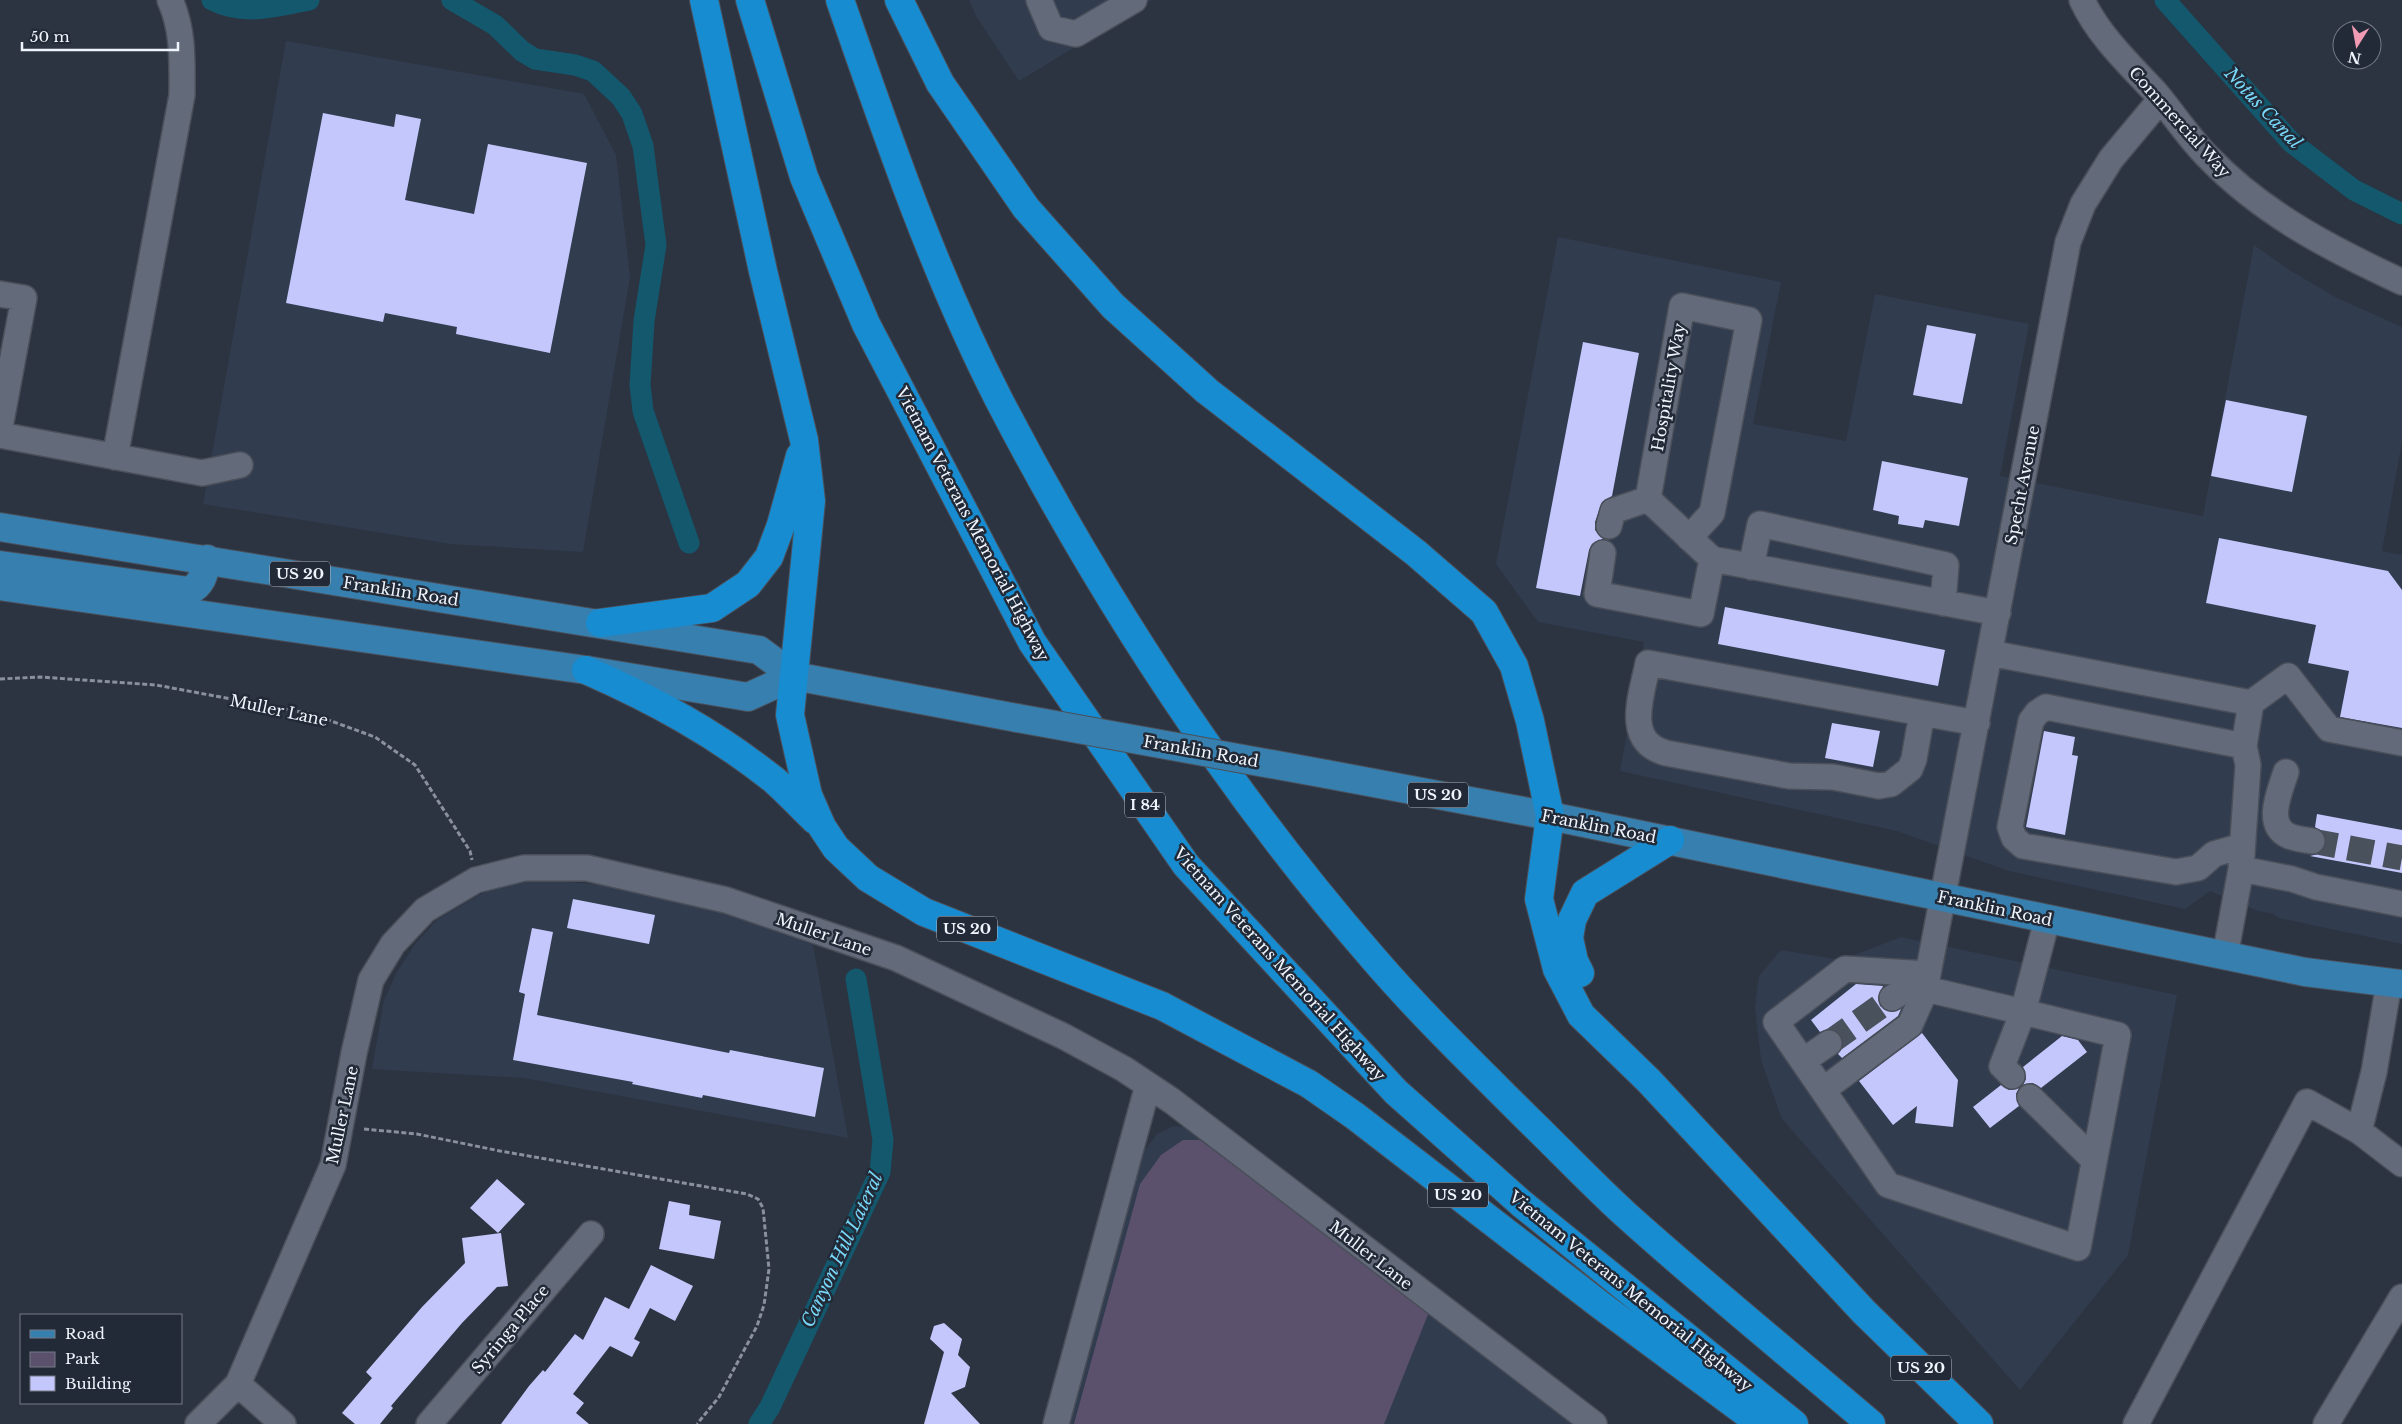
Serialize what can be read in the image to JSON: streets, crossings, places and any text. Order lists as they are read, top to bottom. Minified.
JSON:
{"streets":{"highway":["Vietnam Veterans Memorial Highway","US 20","I 84"],"main road":["Franklin Road"],"street":["Commercial Way","Hospitality Way","Specht Avenue","Muller Lane","Syringa Place"]},"crossings":[["Commercial Way","Specht Avenue"],["Specht Avenue","Franklin Road"],["US 20","Franklin Road"]],"water":["Notus Canal","Canyon Hill Lateral"],"legend":["Road","Park","Building"],"scale_bar":"50 m","north":"bottom"}
